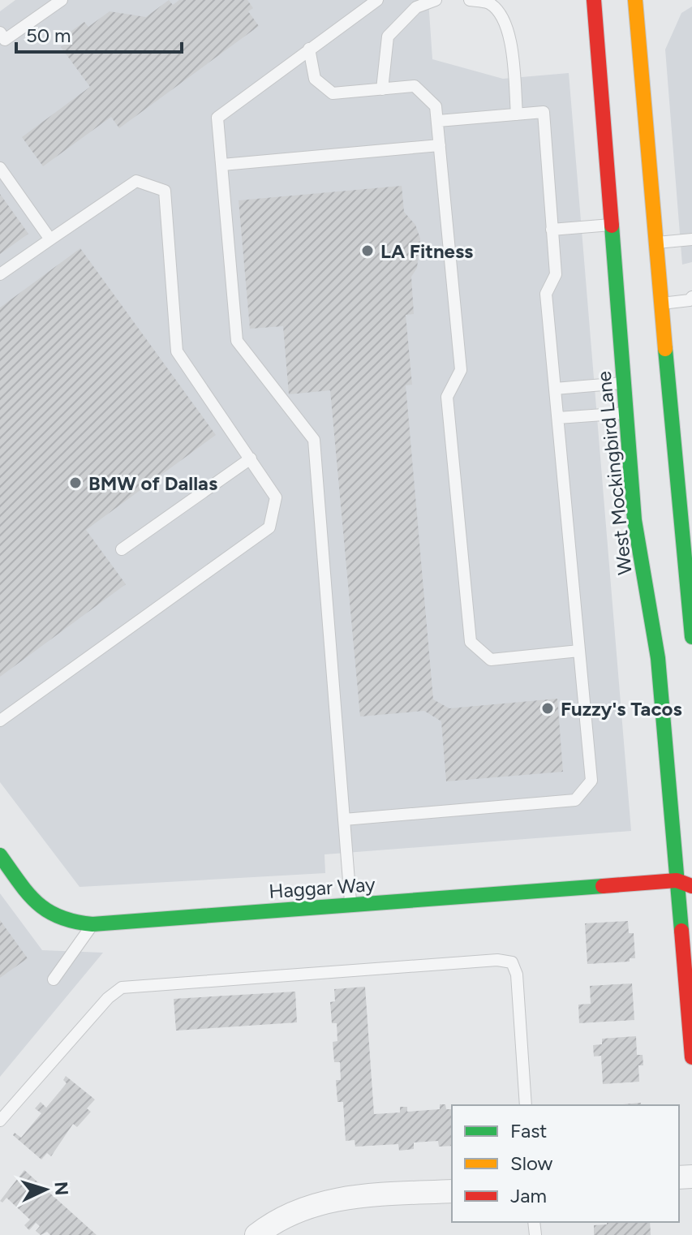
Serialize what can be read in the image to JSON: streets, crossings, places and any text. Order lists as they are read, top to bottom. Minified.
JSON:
{"streets":{"main road":["West Mockingbird Lane","Haggar Way"]},"crossings":[["West Mockingbird Lane","Haggar Way"]],"places":["LA Fitness","BMW of Dallas","Fuzzy's Tacos"],"legend":["Fast","Slow","Jam"],"scale_bar":"50 m","north":"right"}
